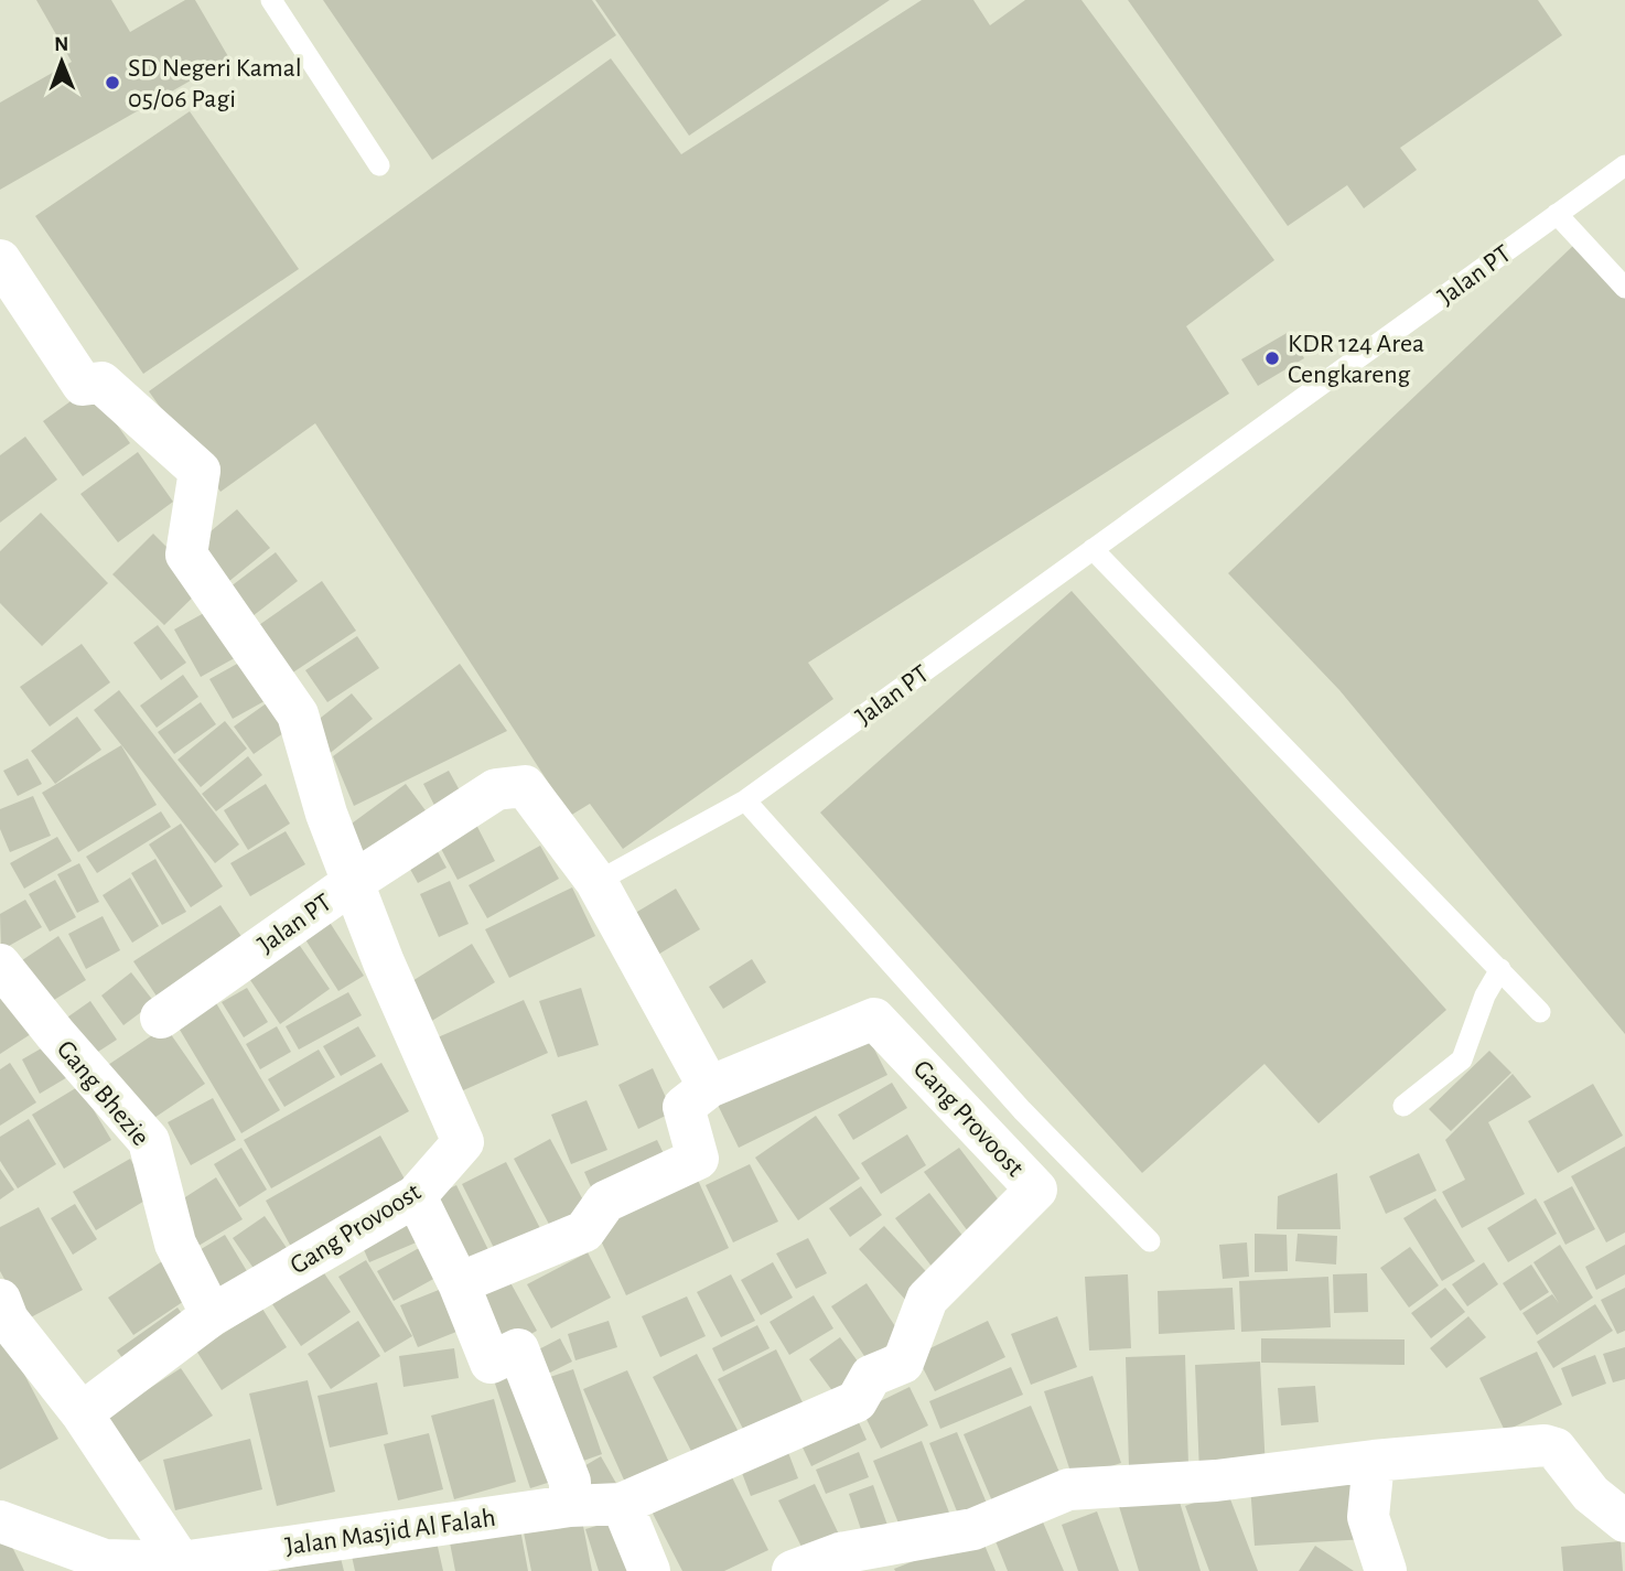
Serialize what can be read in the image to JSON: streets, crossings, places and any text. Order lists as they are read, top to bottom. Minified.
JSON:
{"streets":{"street":["Jalan PT","Gang Bhezie","Gang Provoost","Jalan Masjid Al Falah"]},"crossings":[["Jalan PT","Gang Provoost"],["Gang Bhezie","Gang Provoost"],["Gang Provoost","Jalan Masjid Al Falah"]],"places":["SD Negeri Kamal 05/06 Pagi","KDR 124 Area Cengkareng"],"north":"top"}
